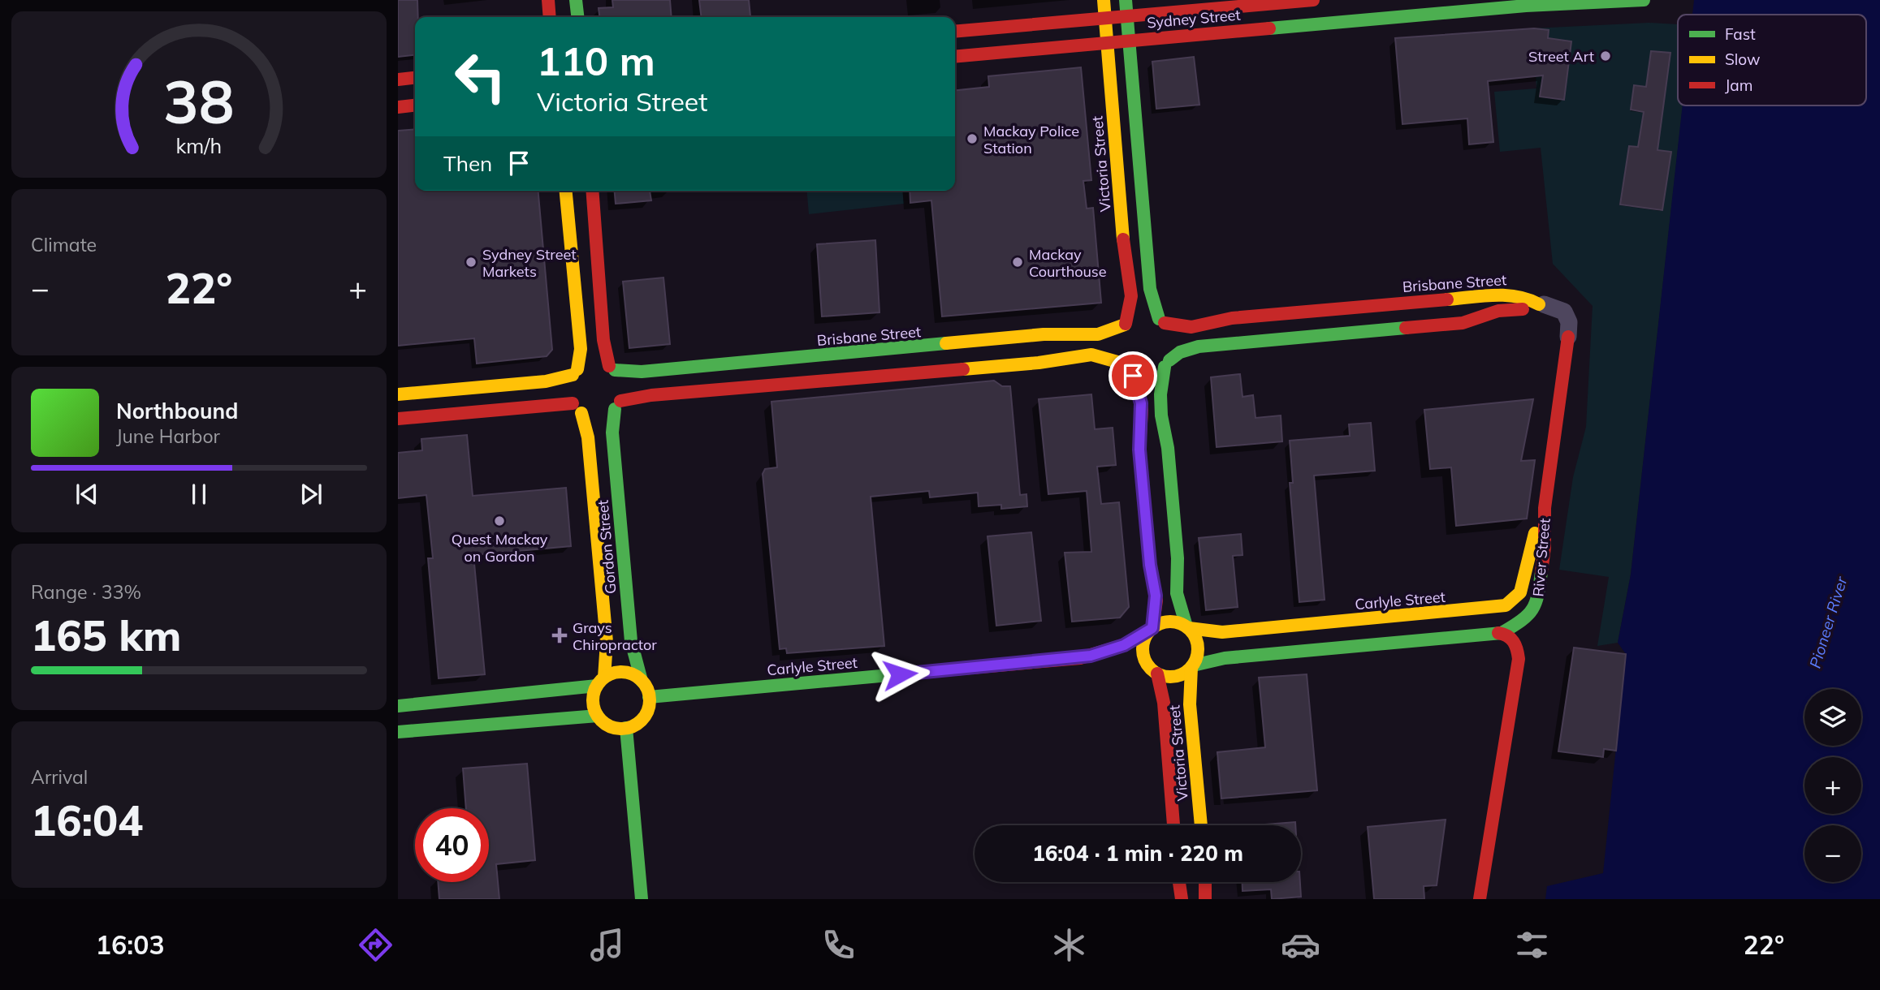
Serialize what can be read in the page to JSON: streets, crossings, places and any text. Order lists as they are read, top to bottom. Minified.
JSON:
{"streets":{"street":["Sydney Street","Victoria Street","Brisbane Street","Gordon Street","River Street","Carlyle Street"]},"crossings":[["Sydney Street","Victoria Street"],["Victoria Street","Brisbane Street"],["Victoria Street","Carlyle Street"],["Brisbane Street","Gordon Street"],["Brisbane Street","River Street"],["Gordon Street","Carlyle Street"],["River Street","Carlyle Street"]],"water":["Pioneer River"],"places":{"other":["Street Art","Mackay Police Station","Sydney Street Markets","Mackay Courthouse","Quest Mackay on Gordon"],"health":["Grays Chiropractor"]},"legend":["Fast","Slow","Jam"],"page":{"turn":["110 m","Victoria Street"],"then":"Then","tile":["Climate",["Range · 33%","165 km"],["Arrival","16:04"]],"heat":["−","22°","+"],"song":["Northbound","June Harbor"],"map_buttons":["+","−"],"limit":"40","trip":"16:04 · 1 min · 220 m","tabs":["16:03","22°"],"gauge":["38","km/h"]}}
